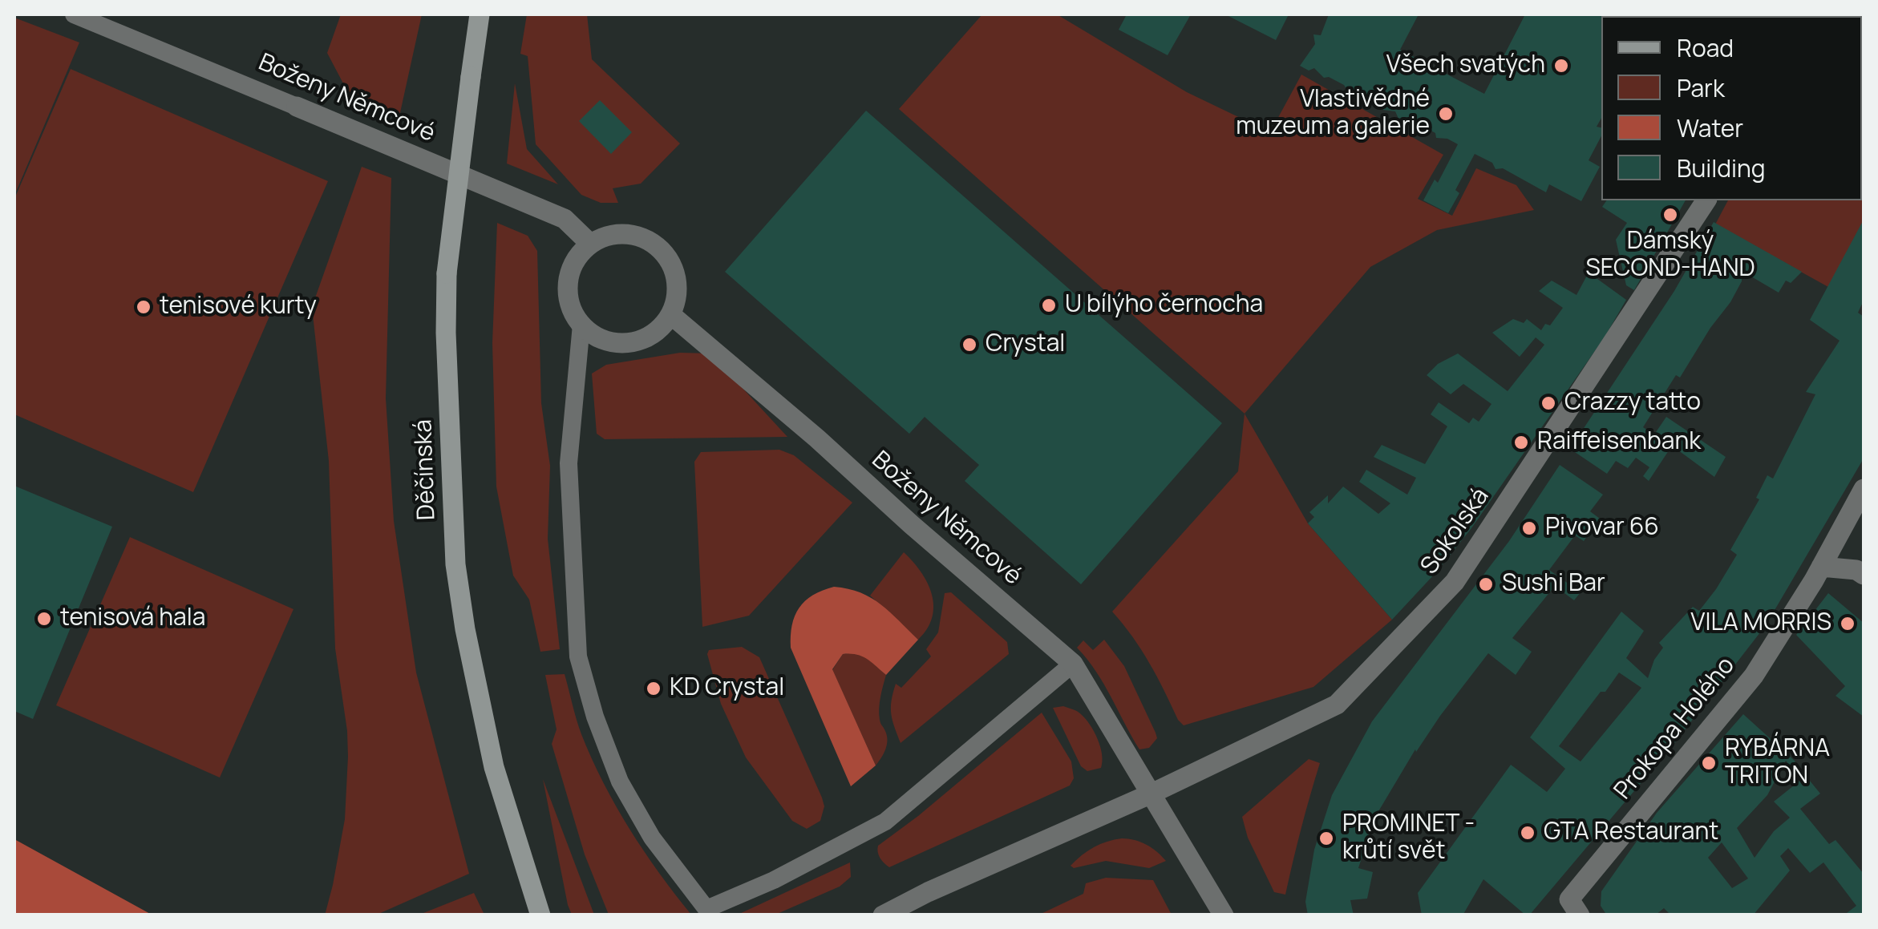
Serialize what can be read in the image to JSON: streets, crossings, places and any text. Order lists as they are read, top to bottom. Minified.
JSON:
{"streets":{"main road":["Děčínská"],"street":["Boženy Němcové","Sokolská","Prokopa Holého"]},"crossings":[["Boženy Němcové","Sokolská"]],"places":["Všech svatých","Vlastivědné muzeum a galerie","Dámský SECOND-HAND","U bílýho černocha","tenisové kurty","Crystal","Crazzy tatto","Raiffeisenbank","Pivovar 66","Sushi Bar","tenisová hala","VILA MORRIS","KD Crystal","RYBÁRNA TRITON","GTA Restaurant","PROMINET - krůtí svět"],"legend":["Road","Park","Water","Building"]}
